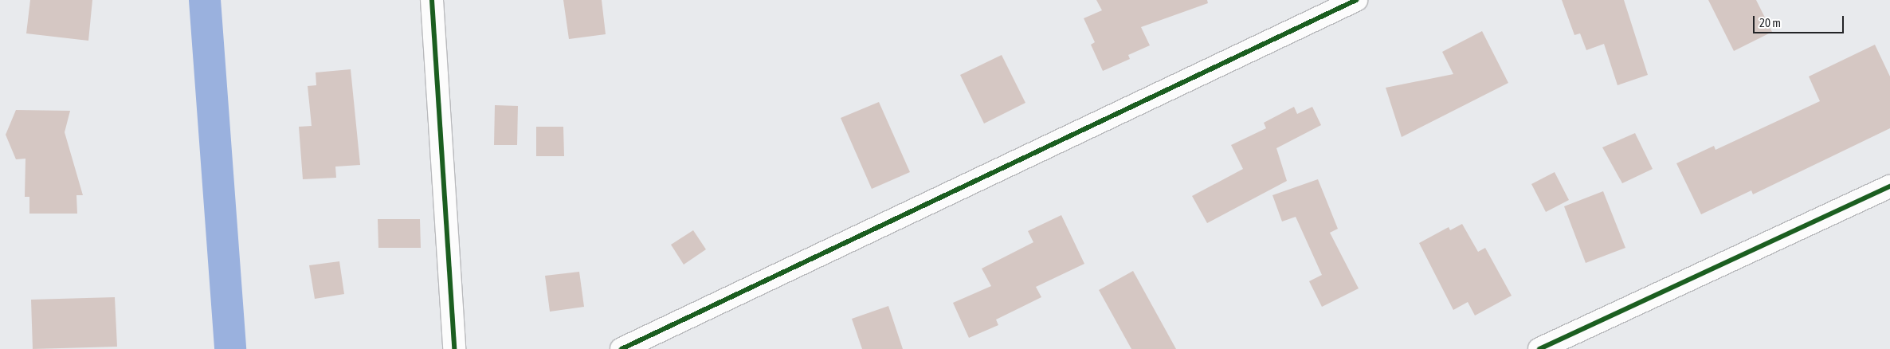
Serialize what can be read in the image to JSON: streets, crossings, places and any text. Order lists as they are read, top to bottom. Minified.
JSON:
{"scale_bar":"20 m"}
